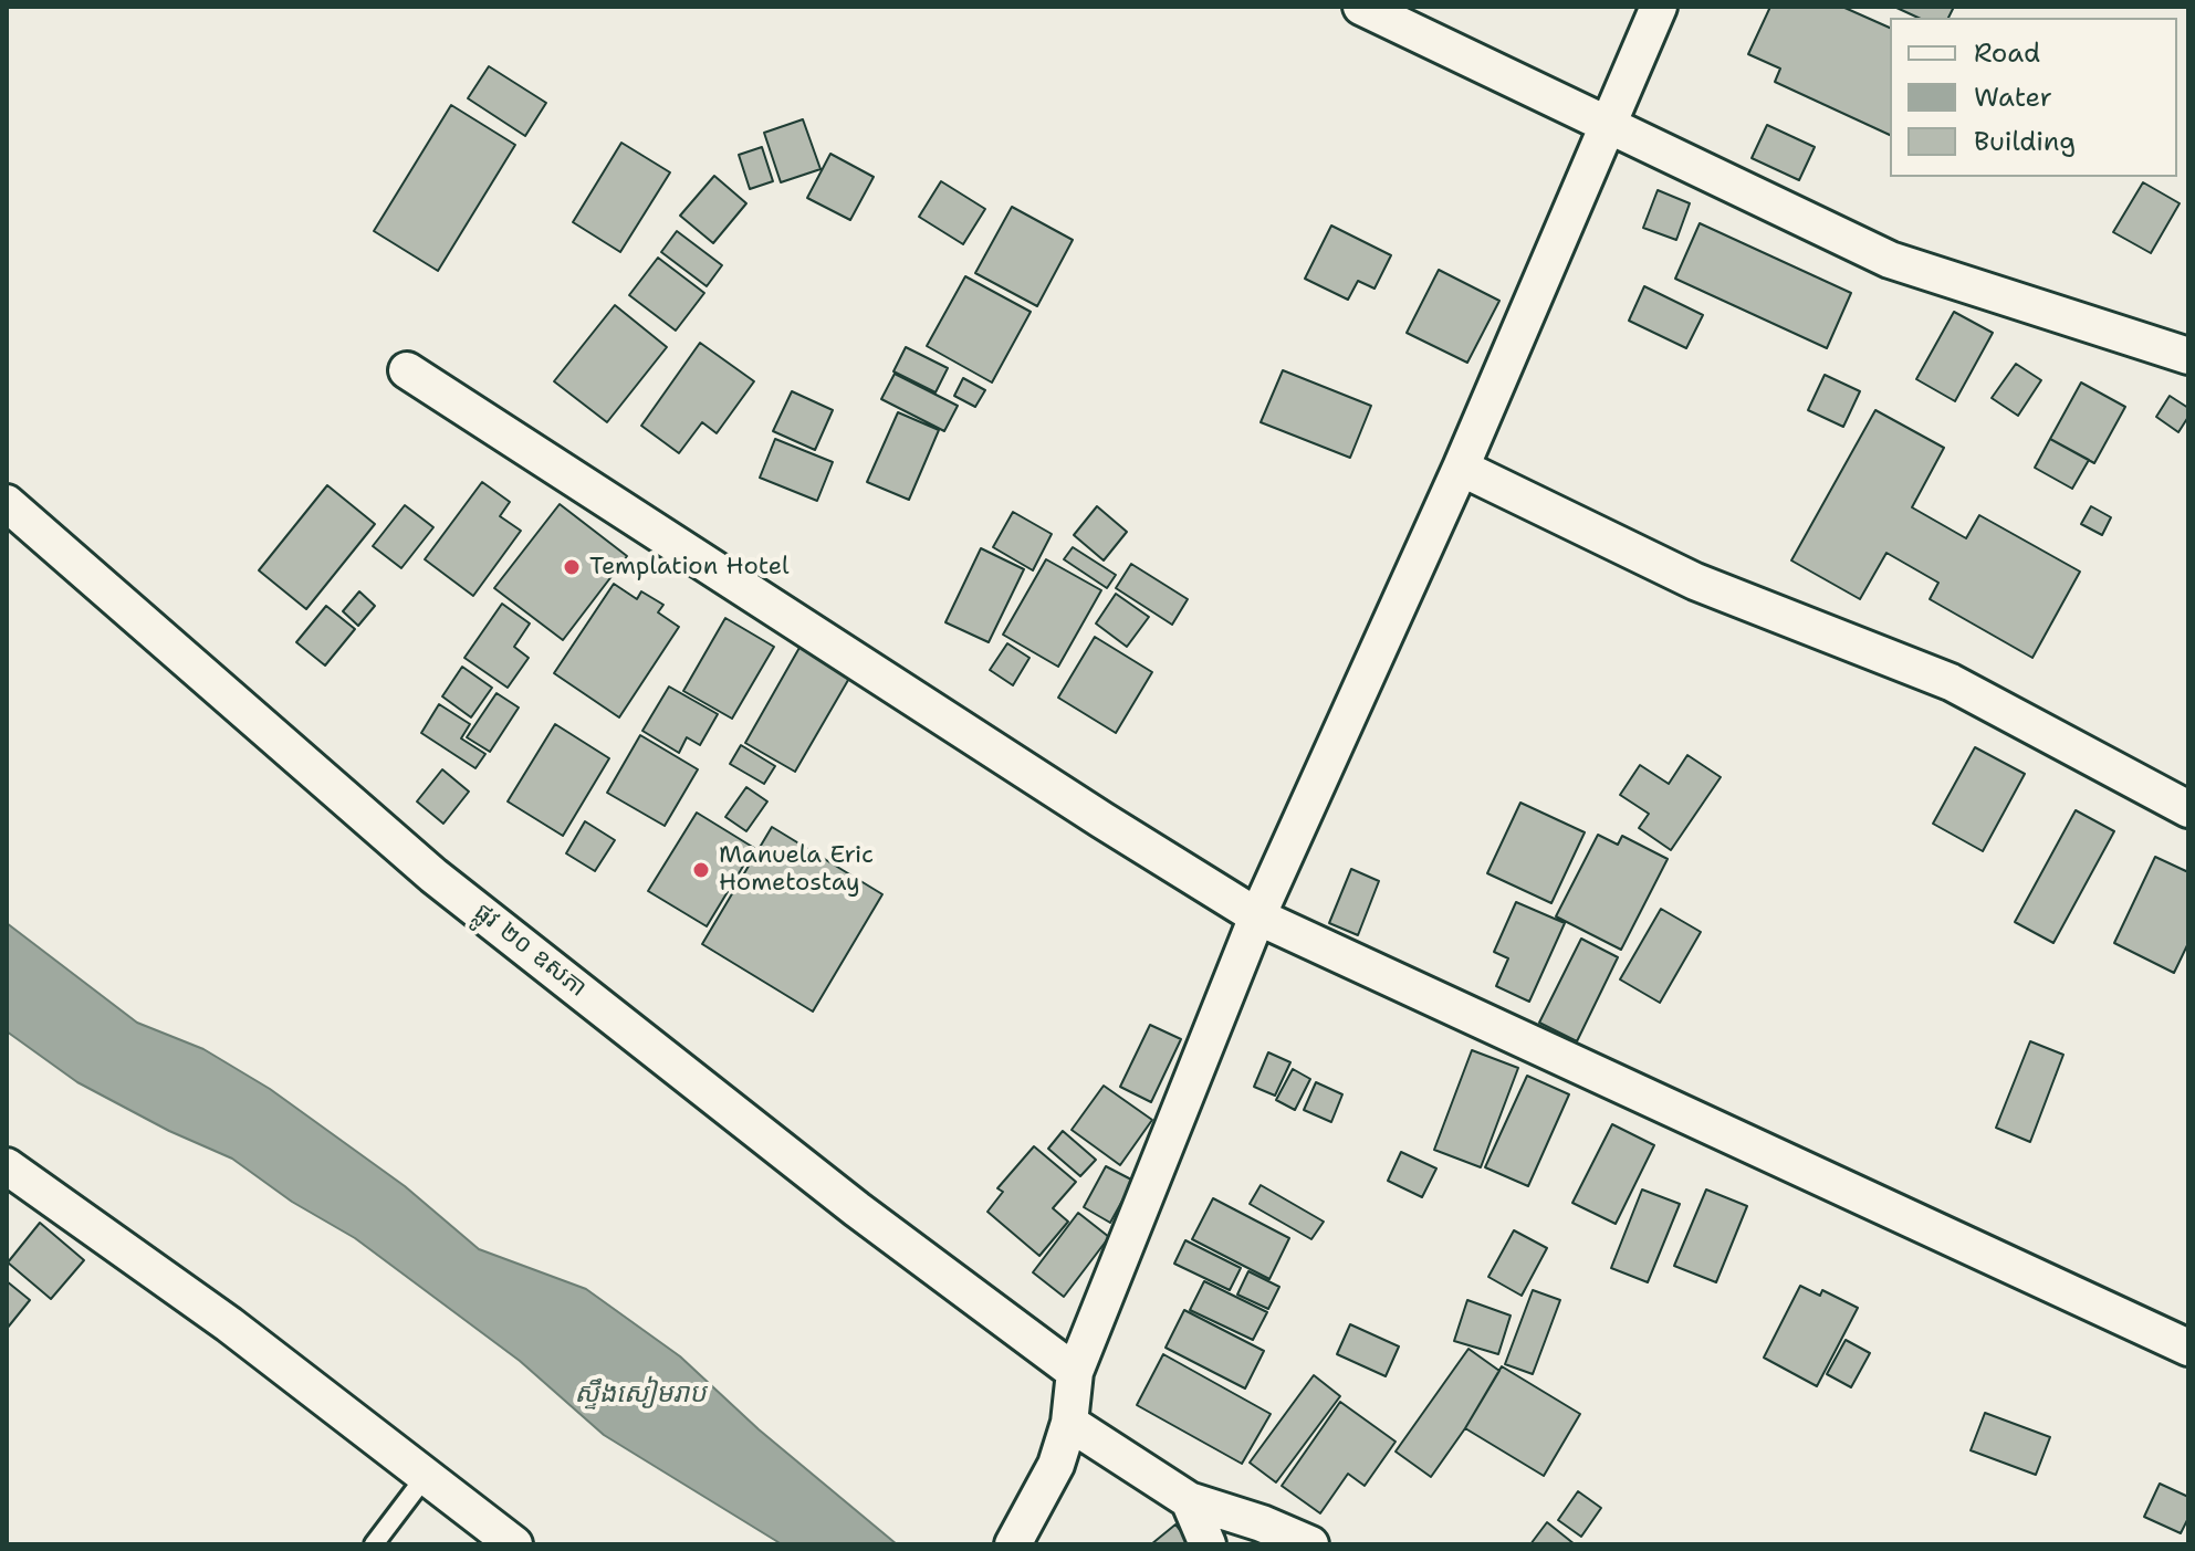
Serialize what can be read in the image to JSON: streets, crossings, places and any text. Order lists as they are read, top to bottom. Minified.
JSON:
{"streets":{"street":["ផ្លូវ ២០ ឧសភា"]},"water":["ស្ទឹងសៀមរាប"],"places":["Templation Hotel","Manuela Eric Hometostay"],"legend":["Road","Water","Building"]}
